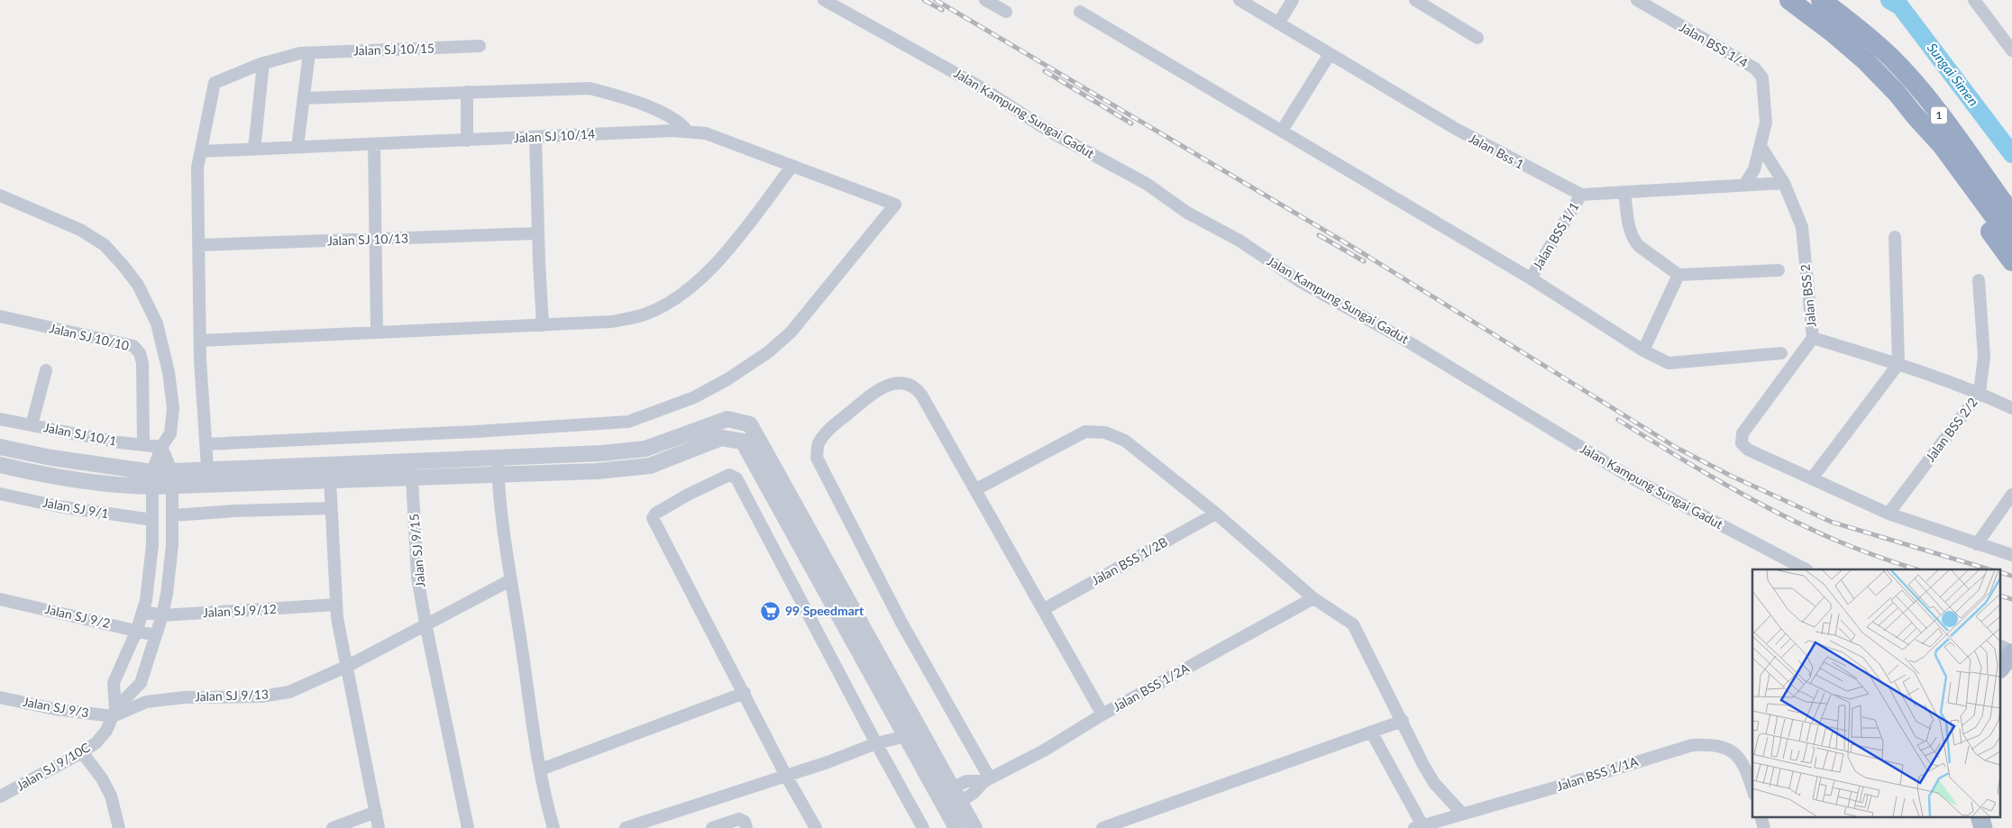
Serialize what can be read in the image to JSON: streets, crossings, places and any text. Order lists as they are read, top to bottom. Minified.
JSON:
{"streets":{"highway":["1"],"street":["Jalan BSS 1/4","Jalan SJ 10/15","Jalan Kampung Sungai Gadut","Jalan SJ 10/14","Jalan Bss 1","Jalan BSS 1/1","Jalan SJ 10/13","Jalan BSS 2","Jalan SJ 10/10","Jalan BSS 2/2","Jalan SJ 10/1","Jalan SJ 9/1","Jalan SJ 9/15","Jalan BSS 1/2B","Jalan SJ 9/12","Jalan SJ 9/2","Jalan BSS 1/2A","Jalan SJ 9/13","Jalan SJ 9/3","Jalan SJ 9/10C","Jalan BSS 1/1A"]},"crossings":[["Jalan BSS 1/4","Jalan BSS 2"],["Jalan SJ 10/15","Jalan SJ 10/14"],["Jalan Bss 1","Jalan BSS 1/1"],["Jalan SJ 10/10","Jalan SJ 10/1"],["Jalan SJ 9/15","Jalan SJ 9/13"],["Jalan SJ 9/12","Jalan SJ 9/10C"],["Jalan SJ 9/2","Jalan SJ 9/10C"],["Jalan SJ 9/13","Jalan SJ 9/3"],["Jalan SJ 9/13","Jalan SJ 9/10C"],["Jalan SJ 9/3","Jalan SJ 9/10C"]],"water":["Sungai Simen"],"places":{"supermarket":["99 Speedmart"]}}
